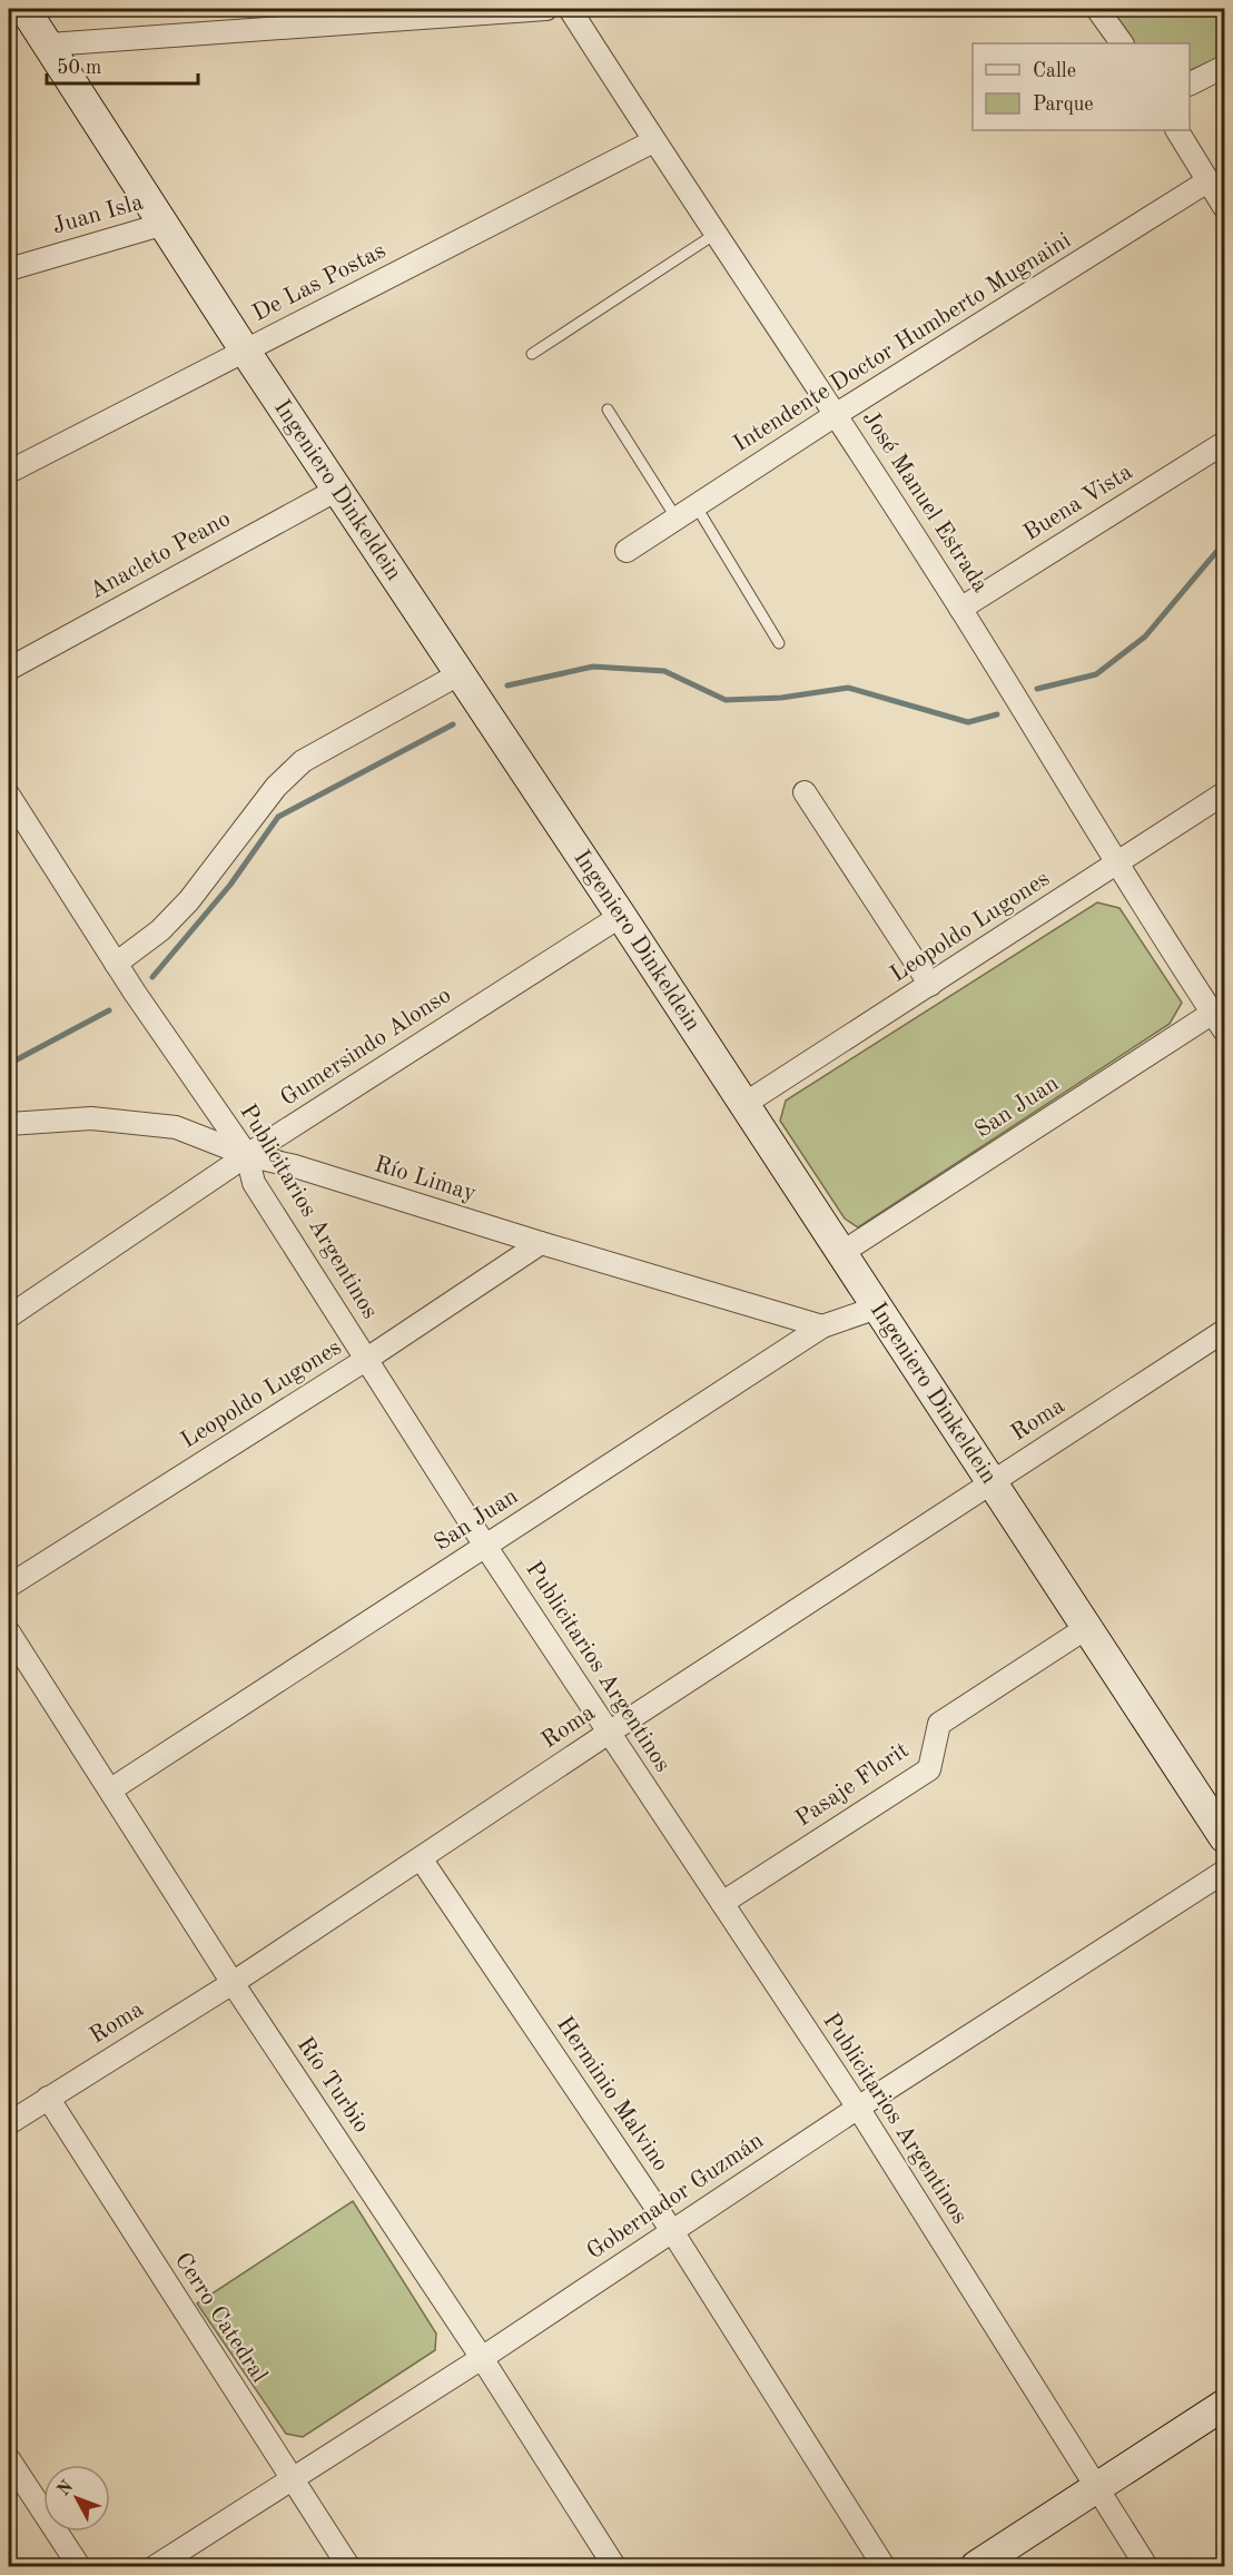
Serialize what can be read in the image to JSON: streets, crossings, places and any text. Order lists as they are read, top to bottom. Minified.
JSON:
{"streets":{"main road":["Ingeniero Dinkeldein"],"street":["Juan Isla","De Las Postas","Intendente Doctor Humberto Mugnaini","José Manuel Estrada","Buena Vista","Anacleto Peano","Leopoldo Lugones","Gumersindo Alonso","San Juan","Río Limay","Publicitarios Argentinos","Roma","Pasaje Florit","Río Turbio","Herminio Malvino","Gobernador Guzmán","Cerro Catedral"]},"crossings":[["Juan Isla","Ingeniero Dinkeldein"],["De Las Postas","Ingeniero Dinkeldein"],["De Las Postas","José Manuel Estrada"],["Intendente Doctor Humberto Mugnaini","José Manuel Estrada"],["Ingeniero Dinkeldein","Anacleto Peano"],["Ingeniero Dinkeldein","Leopoldo Lugones"],["Ingeniero Dinkeldein","Gumersindo Alonso"],["Ingeniero Dinkeldein","San Juan"],["Ingeniero Dinkeldein","Roma"],["Ingeniero Dinkeldein","Pasaje Florit"],["José Manuel Estrada","Buena Vista"],["José Manuel Estrada","Leopoldo Lugones"],["José Manuel Estrada","San Juan"],["Leopoldo Lugones","Río Limay"],["Leopoldo Lugones","Publicitarios Argentinos"],["Gumersindo Alonso","Río Limay"],["Gumersindo Alonso","Publicitarios Argentinos"],["San Juan","Río Limay"],["San Juan","Publicitarios Argentinos"],["San Juan","Río Turbio"],["Río Limay","Publicitarios Argentinos"],["Publicitarios Argentinos","Roma"],["Publicitarios Argentinos","Pasaje Florit"],["Publicitarios Argentinos","Gobernador Guzmán"],["Roma","Río Turbio"],["Roma","Herminio Malvino"],["Roma","Cerro Catedral"],["Río Turbio","Gobernador Guzmán"],["Herminio Malvino","Gobernador Guzmán"],["Gobernador Guzmán","Cerro Catedral"]],"legend":["Calle","Parque"],"scale_bar":"50 m","north":"top left"}
